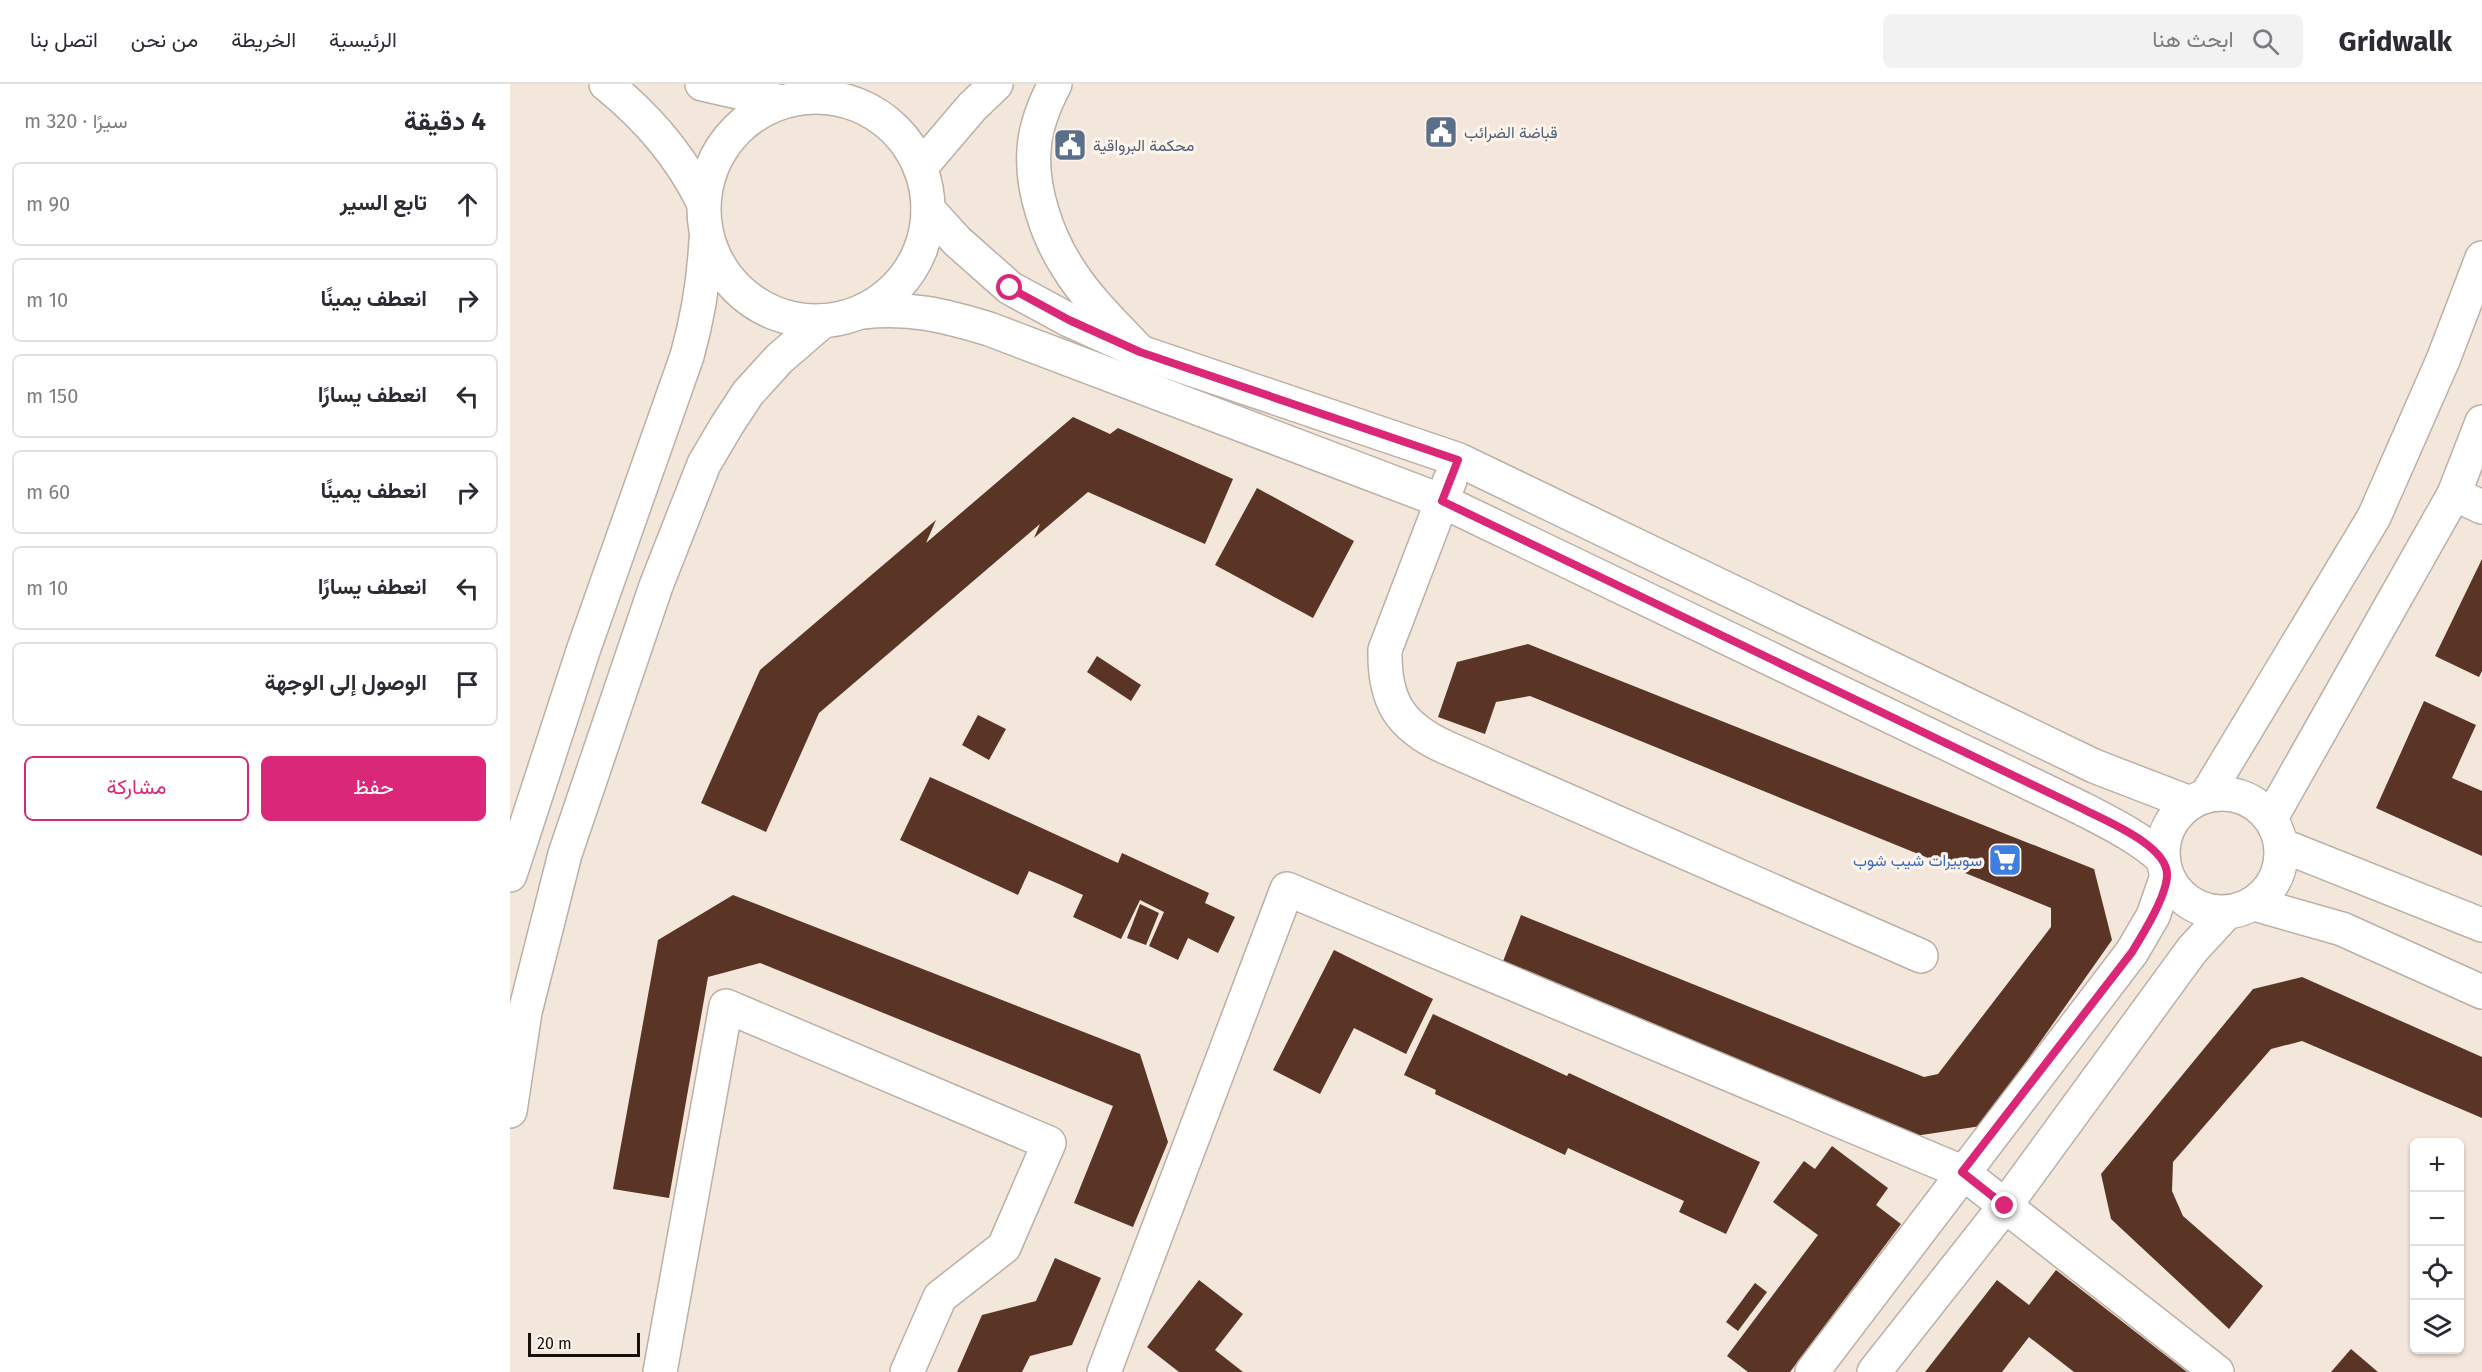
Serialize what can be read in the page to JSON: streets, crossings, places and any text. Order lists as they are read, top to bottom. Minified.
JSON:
{"places":{"public building":["قباضة الضرائب","محكمة البرواقية"],"supermarket":["سوبيرات شيب شوب"]},"scale_bar":"20 m","page":{"header":"Gridwalk","search":"ابحث هنا","nav":["الرئيسية","الخريطة","من نحن","اتصل بنا"],"heading":["4 دقيقة","سيرًا · 320 m"],"list":[["تابع السير","90 m"],["انعطف يمينًا","10 m"],["انعطف يسارًا","150 m"],["انعطف يمينًا","60 m"],["انعطف يسارًا","10 m"],"الوصول إلى الوجهة"],"buttons":["حفظ","مشاركة"],"map_buttons":["+","−"],"scale":"20 m"}}
